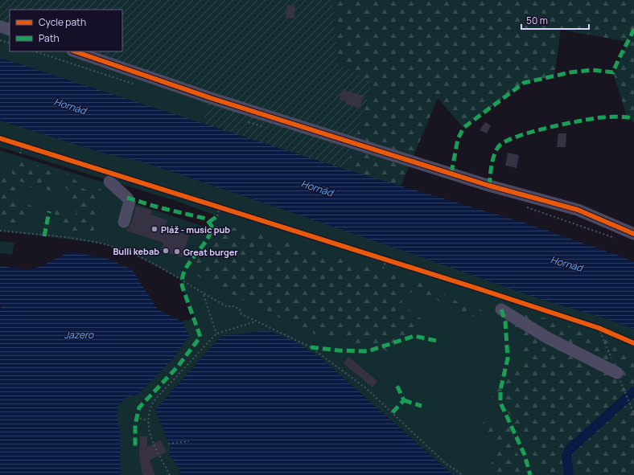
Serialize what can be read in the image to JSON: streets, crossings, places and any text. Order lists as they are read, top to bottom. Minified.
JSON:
{"water":["Hornád","Jazero"],"places":["Pláž - music pub","Bulli kebab","Great burger"],"legend":["Cycle path","Path"],"scale_bar":"50 m"}
